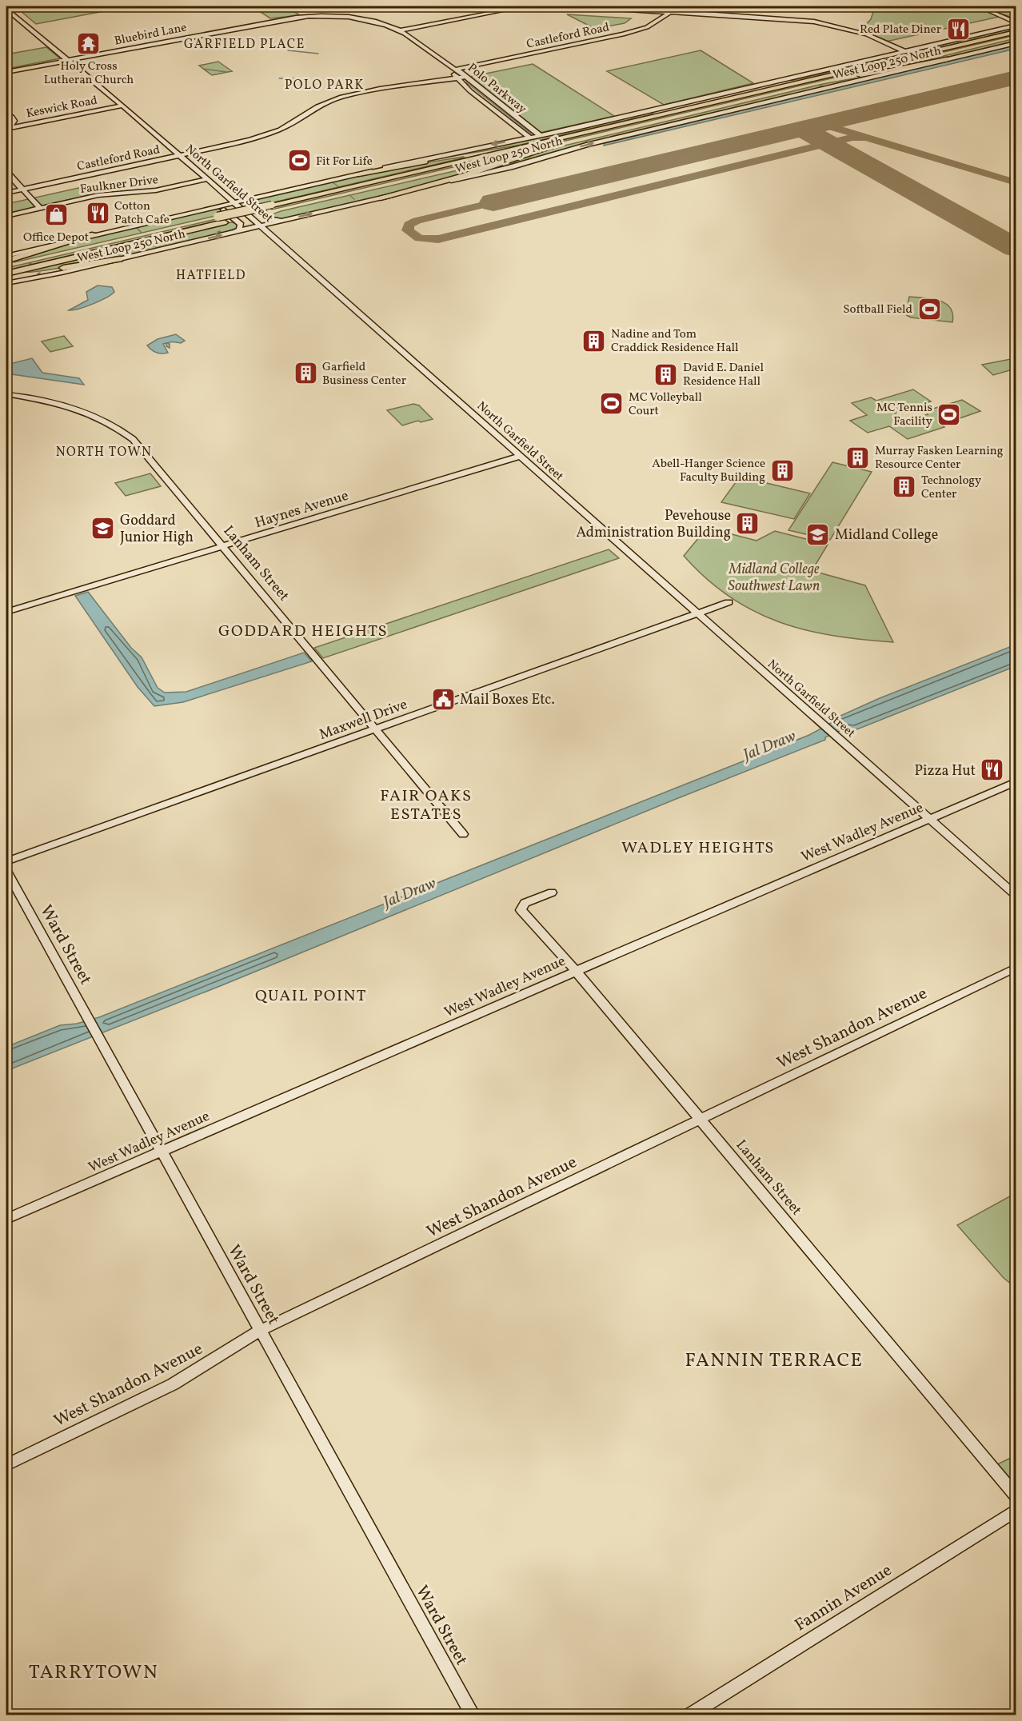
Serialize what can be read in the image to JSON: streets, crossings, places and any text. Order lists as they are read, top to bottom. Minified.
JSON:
{"streets":{"street":["Bluebird Lane","Castleford Road","West Loop 250 North","Polo Parkway","Keswick Road","North Garfield Street","Faulkner Drive","Haynes Avenue","Lanham Street","Maxwell Drive","West Wadley Avenue","Ward Street","West Shandon Avenue","Fannin Avenue"]},"crossings":[["Bluebird Lane","North Garfield Street"],["Castleford Road","Polo Parkway"],["Castleford Road","North Garfield Street"],["West Loop 250 North","Polo Parkway"],["West Loop 250 North","North Garfield Street"],["Keswick Road","North Garfield Street"],["North Garfield Street","Faulkner Drive"],["North Garfield Street","Haynes Avenue"],["North Garfield Street","Maxwell Drive"],["North Garfield Street","West Wadley Avenue"],["Haynes Avenue","Lanham Street"],["Lanham Street","Maxwell Drive"],["Lanham Street","West Wadley Avenue"],["Lanham Street","West Shandon Avenue"],["West Wadley Avenue","Ward Street"],["Ward Street","West Shandon Avenue"]],"districts":["GARFIELD PLACE","POLO PARK","HATFIELD","NORTH TOWN","GODDARD HEIGHTS","FAIR OAKS ESTATES","WADLEY HEIGHTS","QUAIL POINT","FANNIN TERRACE","TARRYTOWN"],"water":["Jal Draw"],"parks":["Midland College Southwest Lawn"],"places":{"restaurant":["Red Plate Diner","Cotton Patch Cafe","Pizza Hut"],"temple":["Holy Cross Lutheran Church"],"sports":["Fit For Life","Softball Field","MC Volleyball Court","MC Tennis Facility"],"shop":["Office Depot"],"building":["Nadine and Tom Craddick Residence Hall","Garfield Business Center","David E. Daniel Residence Hall","Murray Fasken Learning Resource Center","Abell-Hanger Science Faculty Building","Technology Center","Pevehouse Administration Building"],"school or university":["Goddard Junior High","Midland College"],"public building":["Mail Boxes Etc."]}}
